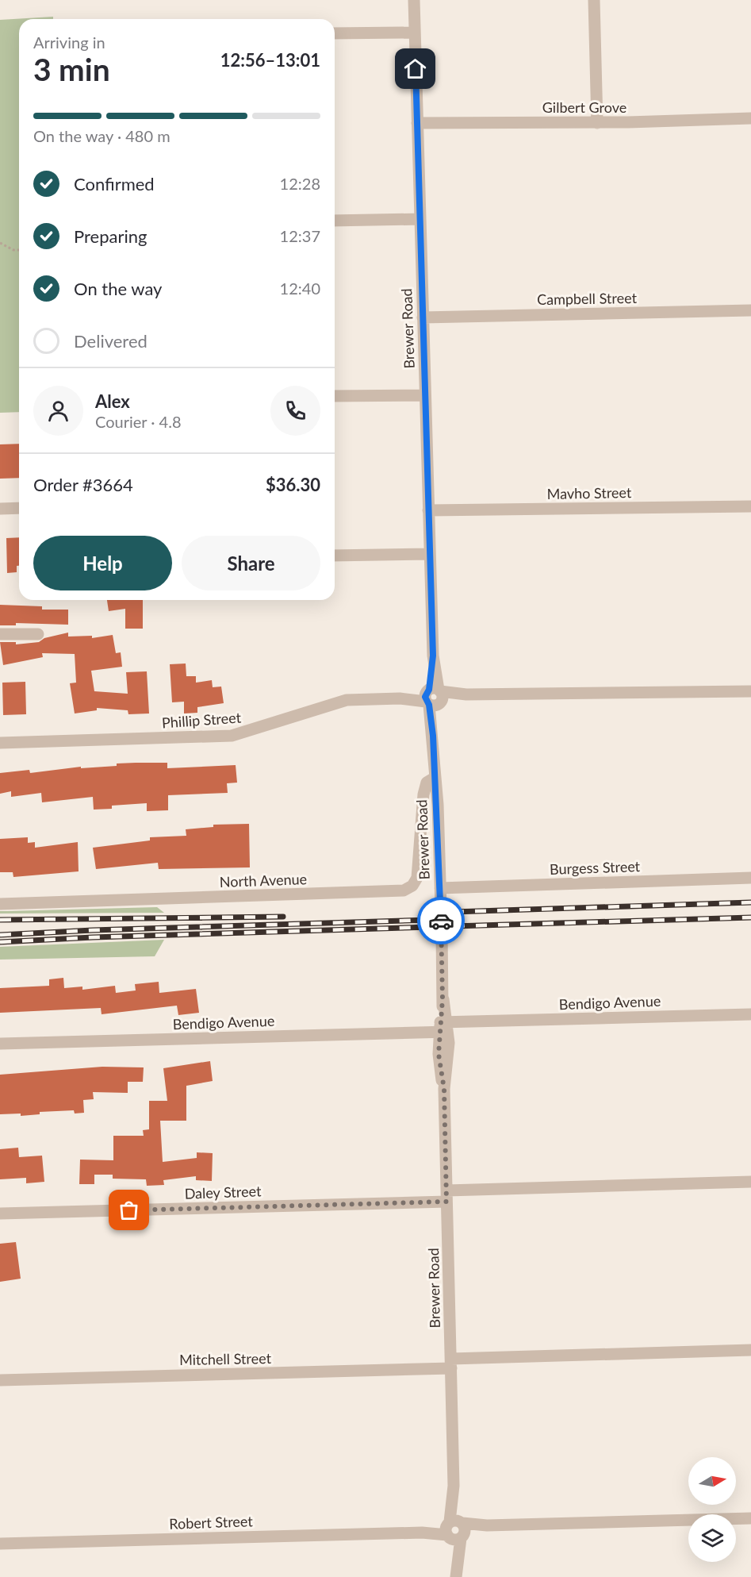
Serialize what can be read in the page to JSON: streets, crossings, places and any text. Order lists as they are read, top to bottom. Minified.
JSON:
{"streets":{"street":["Gilbert Grove","Campbell Street","Brewer Road","Mavho Street","Phillip Street","Burgess Street","North Avenue","Bendigo Avenue","Daley Street","Mitchell Street","Robert Street"]},"crossings":[["Gilbert Grove","Brewer Road"],["Campbell Street","Brewer Road"],["Brewer Road","Mavho Street"],["Brewer Road","Phillip Street"],["Brewer Road","Burgess Street"],["Brewer Road","North Avenue"],["Brewer Road","Bendigo Avenue"],["Brewer Road","Daley Street"],["Brewer Road","Mitchell Street"],["Brewer Road","Robert Street"]],"north":"right","page":{"heading":["3 min","Arriving in","12:56–13:01"],"panel":["Alex","Courier · 4.8","Order #3664","$36.30"],"bar":"On the way · 480 m","list":[["Confirmed","12:28"],["Preparing","12:37"],["On the way","12:40"],"Delivered"],"buttons":["Help","Share"]}}
